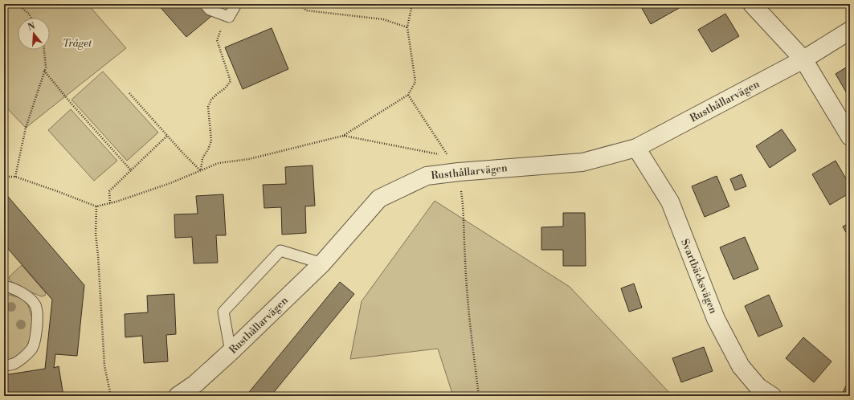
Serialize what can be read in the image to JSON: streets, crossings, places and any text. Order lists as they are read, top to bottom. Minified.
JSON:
{"streets":{"street":["Rusthållarvägen","Svartbäcksvägen"]},"crossings":[["Rusthållarvägen","Svartbäcksvägen"]],"parks":["Tråget"],"north":"top"}
